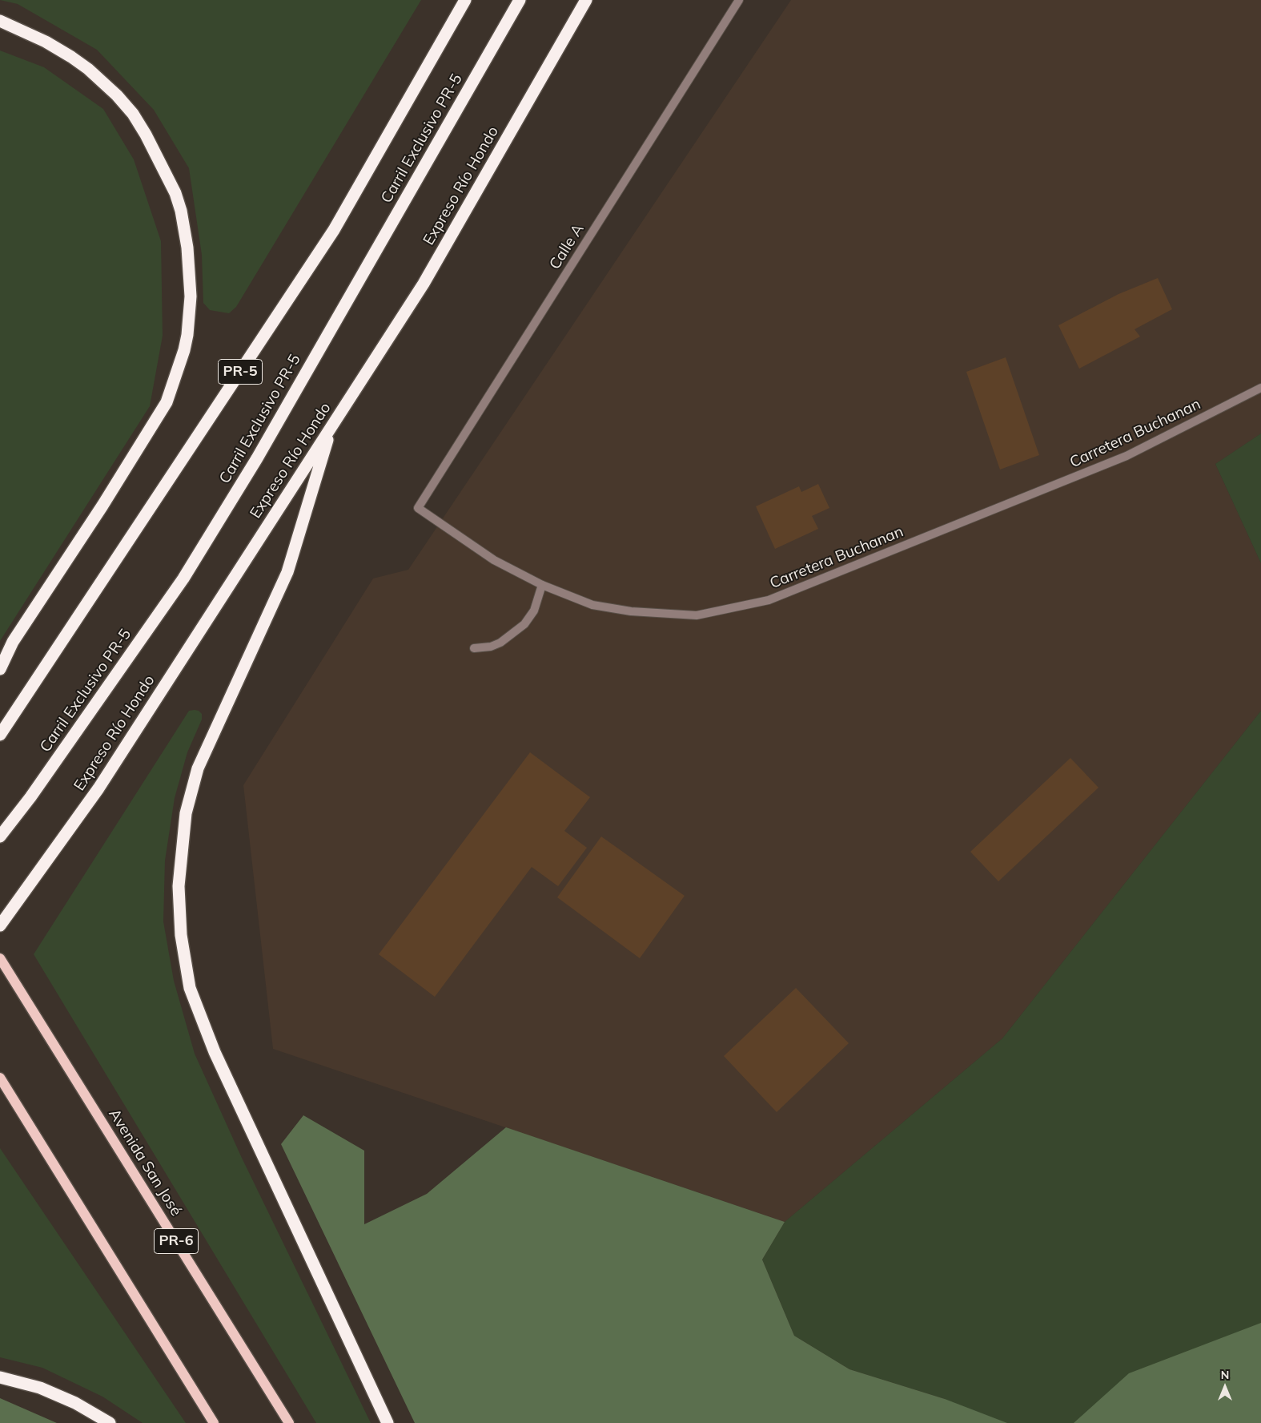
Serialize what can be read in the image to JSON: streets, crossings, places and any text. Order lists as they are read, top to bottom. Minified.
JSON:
{"streets":{"highway":["Carril Exclusivo PR-5","Expreso Río Hondo","PR-5"],"main road":["Avenida San José","PR-6"],"street":["Calle A","Carretera Buchanan"]},"crossings":[["Calle A","Carretera Buchanan"]],"north":"top"}
